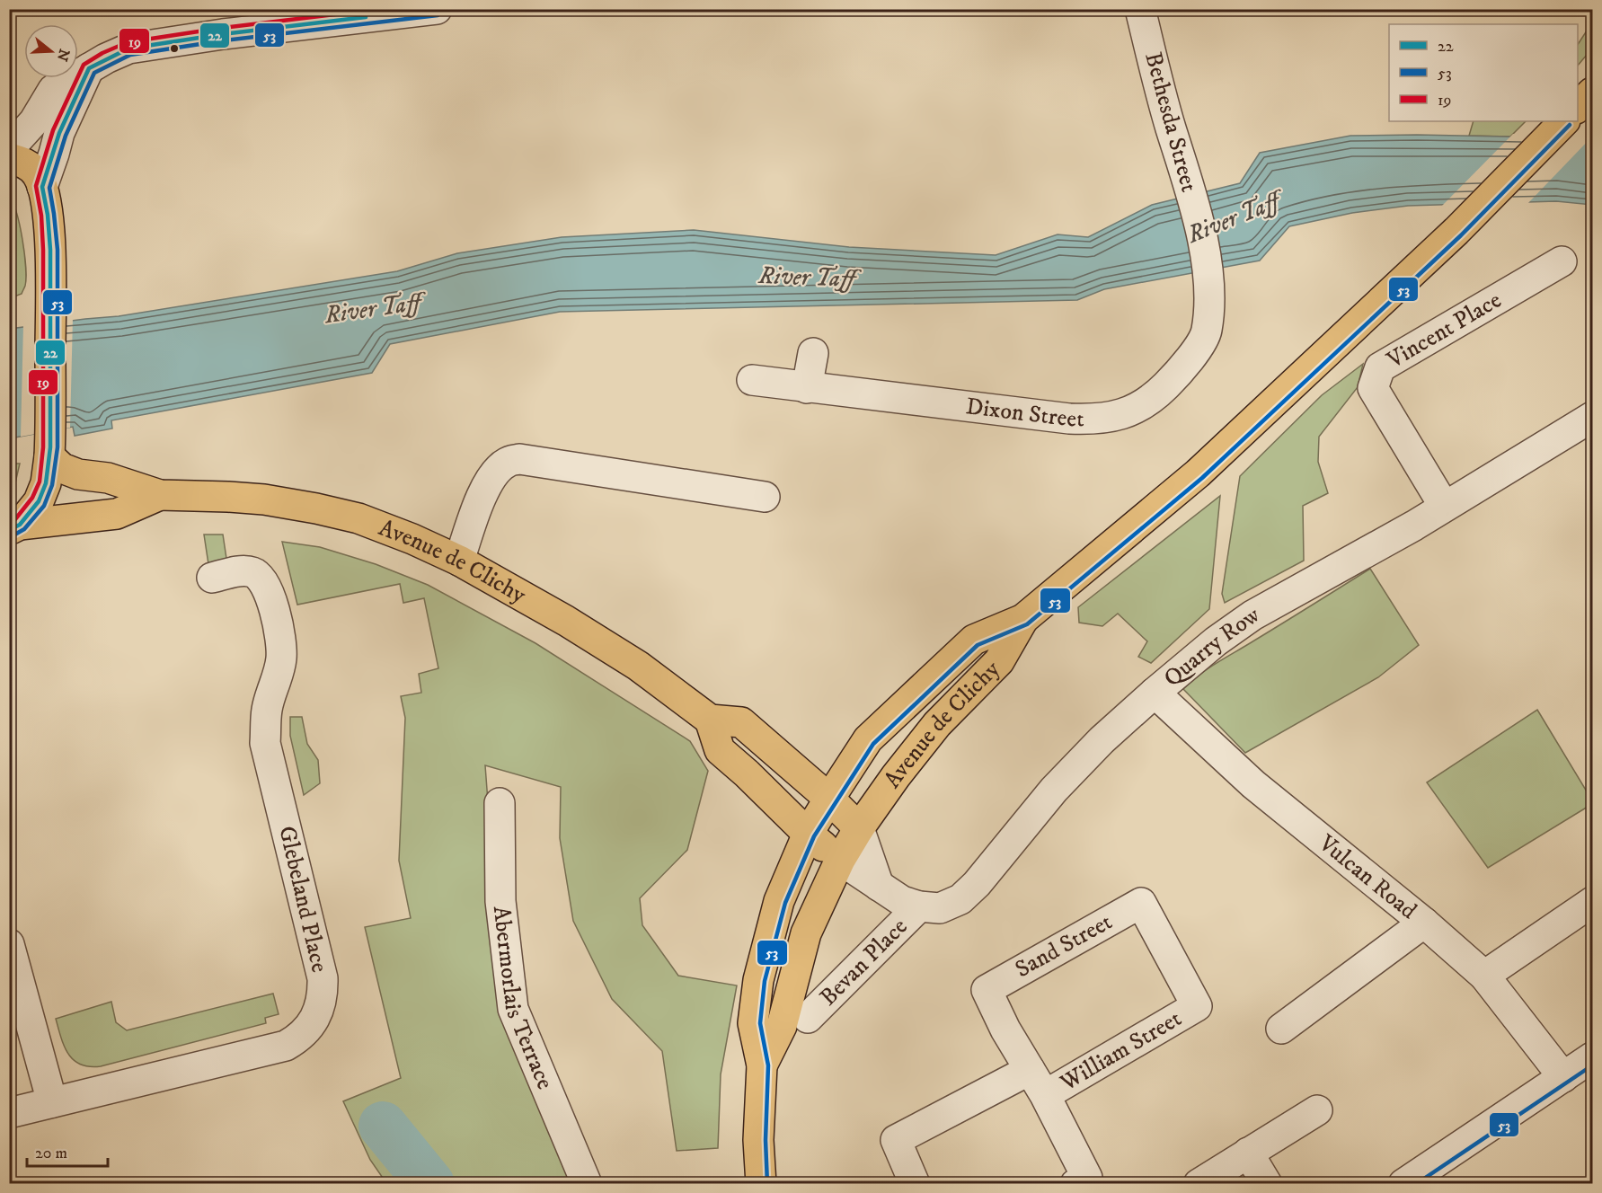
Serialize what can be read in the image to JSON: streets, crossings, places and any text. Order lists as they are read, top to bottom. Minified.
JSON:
{"streets":{"main road":["Avenue de Clichy"],"street":["Bethesda Street","Vincent Place","Dixon Street","Quarry Row","Vulcan Road","Glebeland Place","Sand Street","Bevan Place","Abermorlais Terrace","William Street"]},"crossings":[["Bethesda Street","Dixon Street"],["Vincent Place","Quarry Row"],["Avenue de Clichy","Quarry Row"],["Quarry Row","Vulcan Road"],["Quarry Row","Bevan Place"],["Sand Street","William Street"]],"water":["River Taff"],"lines":["transit line 19","transit line 53","transit line 22"],"legend":["22","53","19"],"scale_bar":"20 m","north":"right"}
